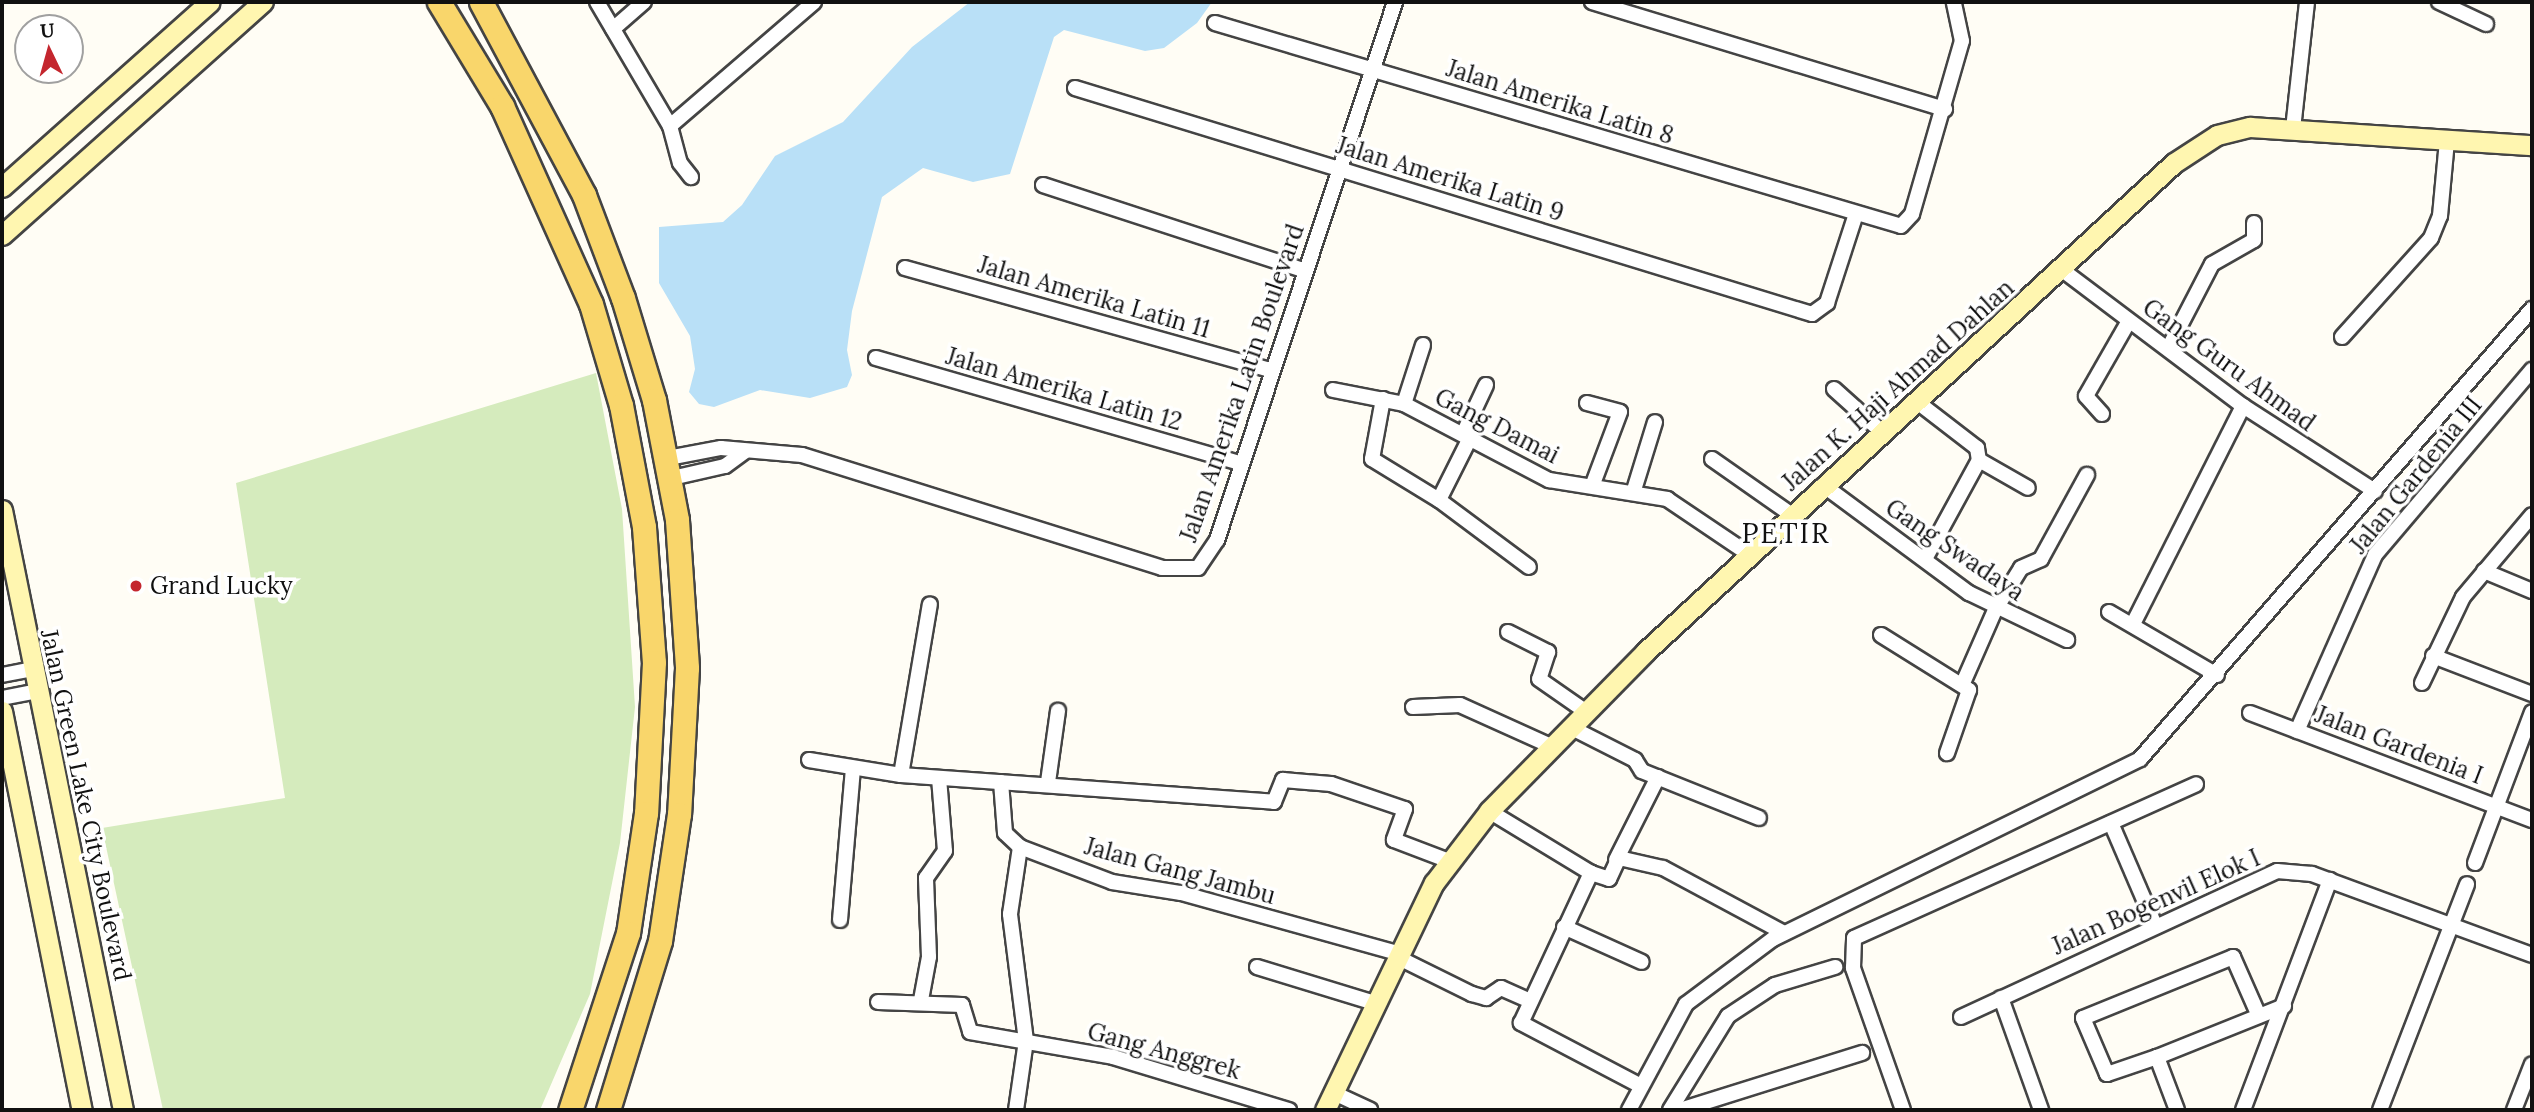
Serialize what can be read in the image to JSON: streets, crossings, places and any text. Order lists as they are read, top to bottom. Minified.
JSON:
{"streets":{"main road":["Jalan K. Haji Ahmad Dahlan","Jalan Green Lake City Boulevard"],"street":["Jalan Amerika Latin 8","Jalan Amerika Latin 9","Jalan Amerika Latin 11","Gang Guru Ahmad","Jalan Amerika Latin Boulevard","Jalan Amerika Latin 12","Gang Damai","Jalan Gardenia III","Gang Swadaya","Jalan Gardenia I","Jalan Gang Jambu","Jalan Bogenvil Elok I","Gang Anggrek"]},"crossings":[["Jalan Amerika Latin 8","Jalan Amerika Latin 9"],["Jalan Amerika Latin 8","Jalan Amerika Latin Boulevard"],["Jalan Amerika Latin 9","Jalan Amerika Latin Boulevard"],["Jalan Amerika Latin 11","Jalan Amerika Latin Boulevard"],["Gang Guru Ahmad","Jalan K. Haji Ahmad Dahlan"],["Jalan Amerika Latin Boulevard","Jalan Amerika Latin 12"],["Jalan K. Haji Ahmad Dahlan","Gang Damai"],["Jalan K. Haji Ahmad Dahlan","Gang Swadaya"],["Jalan K. Haji Ahmad Dahlan","Jalan Gang Jambu"],["Jalan Gardenia III","Jalan Gardenia I"]],"districts":["PETIR"],"places":["Grand Lucky"],"north":"top"}
